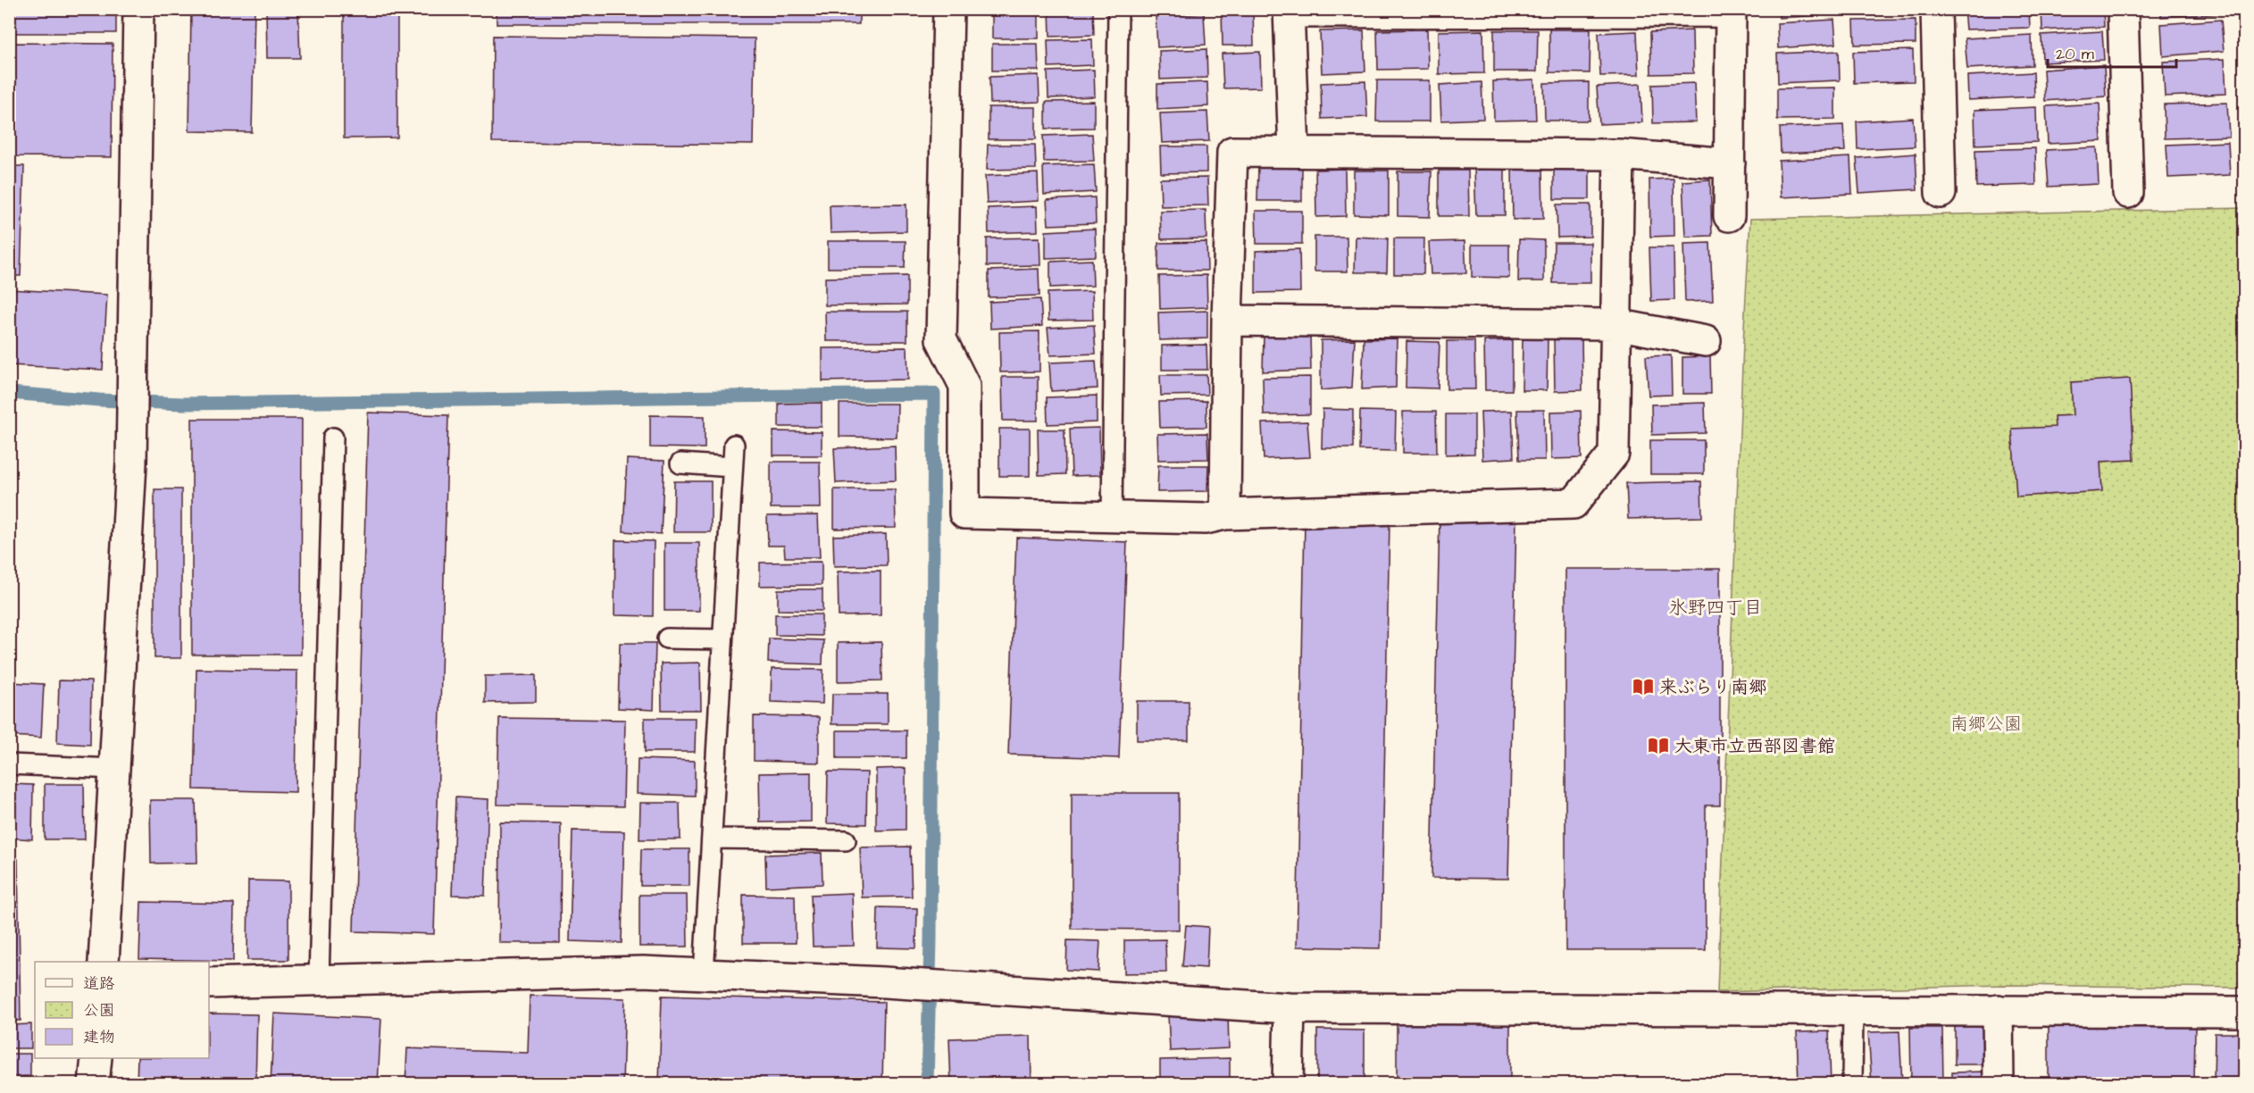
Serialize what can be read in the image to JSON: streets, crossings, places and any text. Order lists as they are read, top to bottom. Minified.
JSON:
{"districts":["氷野四丁目"],"parks":["南郷公園"],"places":{"library":["来ぶらり南郷","大東市立西部図書館"]},"legend":["道路","公園","建物"],"scale_bar":"20 m"}
